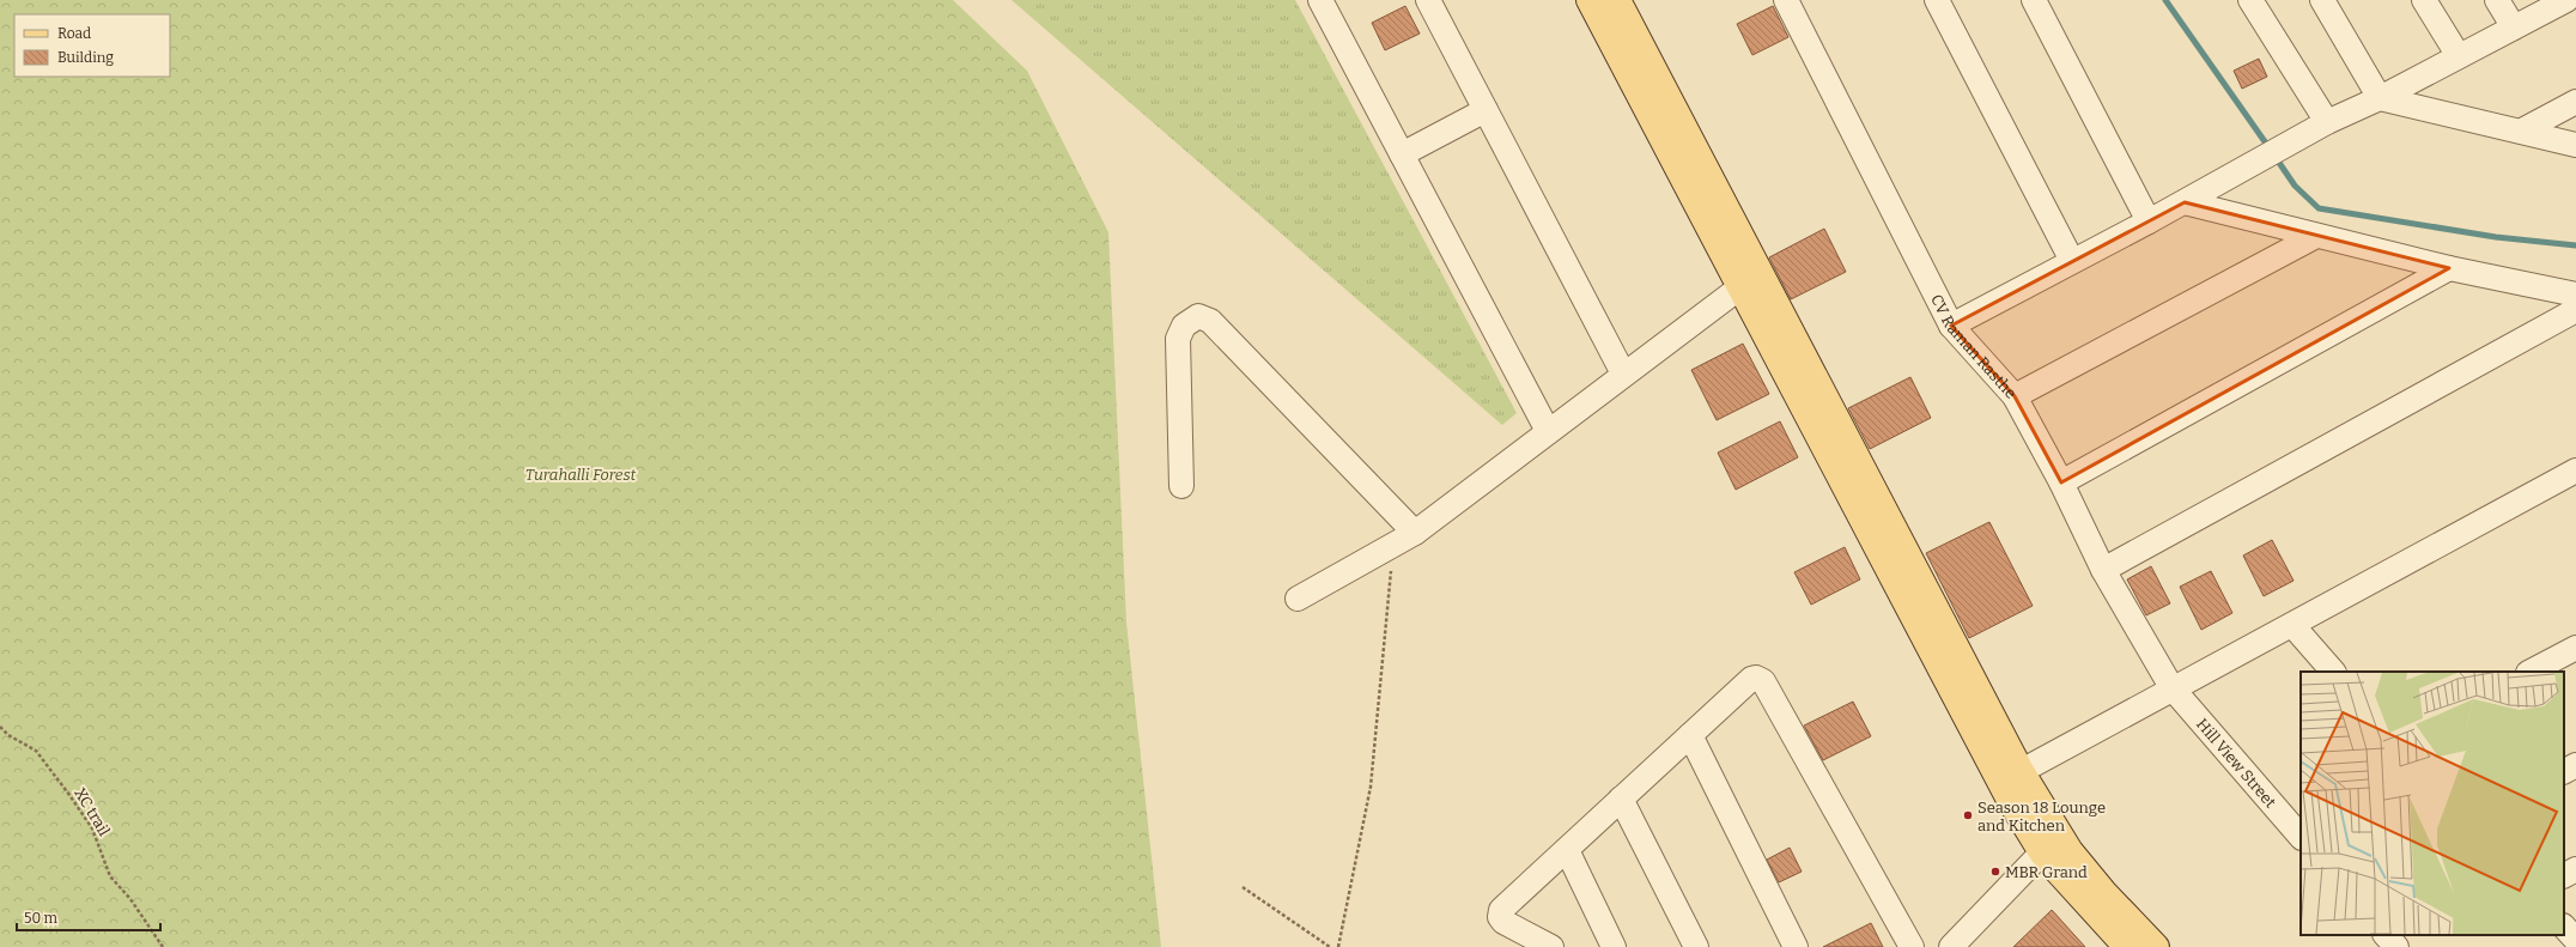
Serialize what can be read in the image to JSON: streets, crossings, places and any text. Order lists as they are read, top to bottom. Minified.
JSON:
{"streets":{"street":["CV Raman Rasthe","Hill View Street"],"path":["XC trail"]},"crossings":[["CV Raman Rasthe","Hill View Street"]],"parks":["Turahalli Forest"],"places":["Season 18 Lounge and Kitchen","MBR Grand"],"legend":["Road","Building"],"scale_bar":"50 m"}
